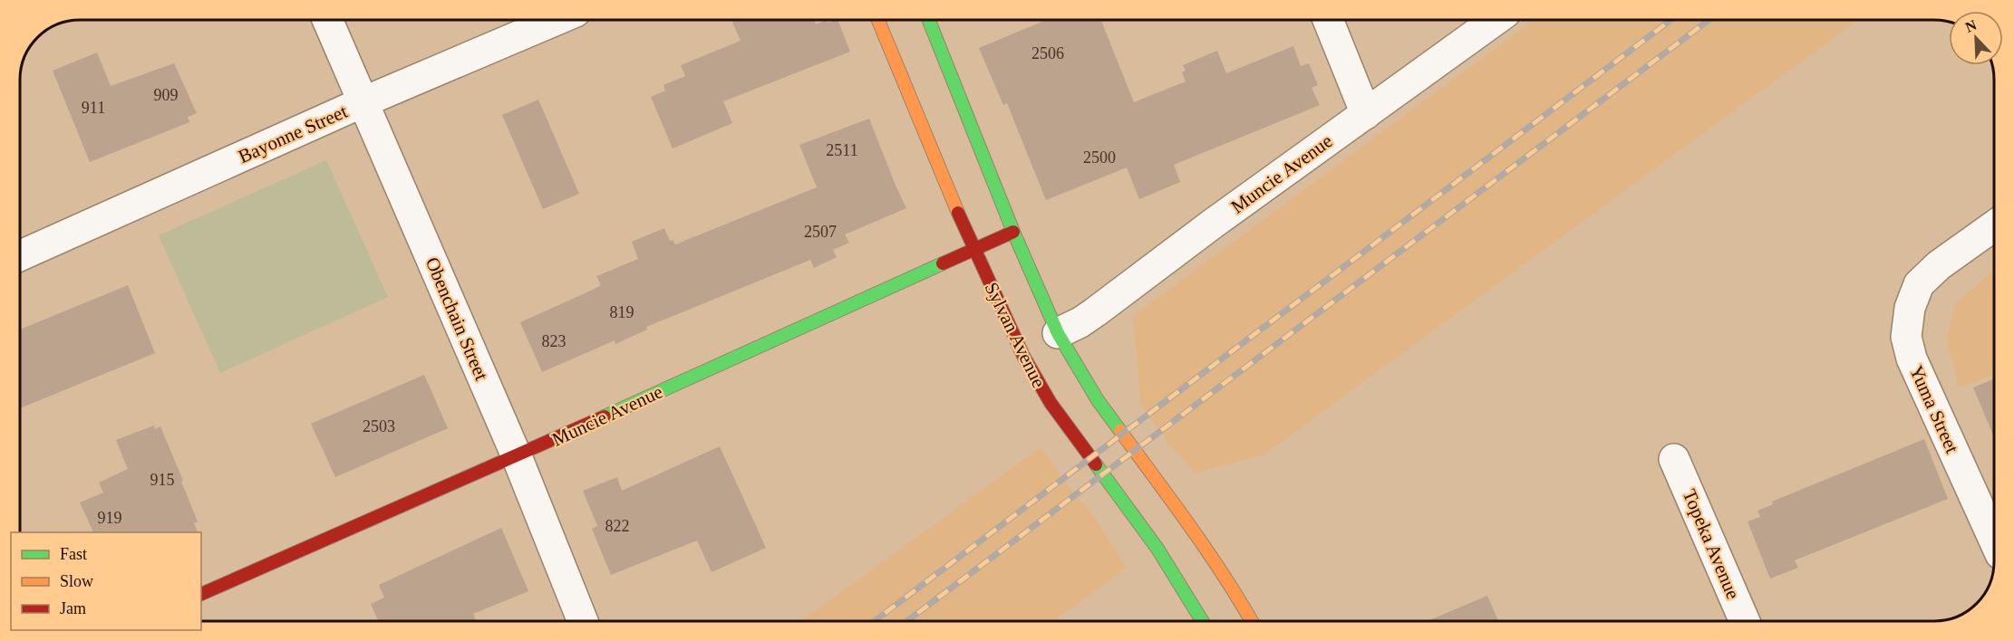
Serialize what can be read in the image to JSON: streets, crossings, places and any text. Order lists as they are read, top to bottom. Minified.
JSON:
{"streets":{"main road":["Muncie Avenue","Sylvan Avenue"],"street":["Bayonne Street","Obenchain Street","Yuma Street","Topeka Avenue"]},"crossings":[["Bayonne Street","Obenchain Street"],["Muncie Avenue","Obenchain Street"],["Muncie Avenue","Sylvan Avenue"]],"house_numbers":["2506","909","911","2511","2500","2507","819","823","2503","915","919","822"],"legend":["Fast","Slow","Jam"],"north":"top left"}
